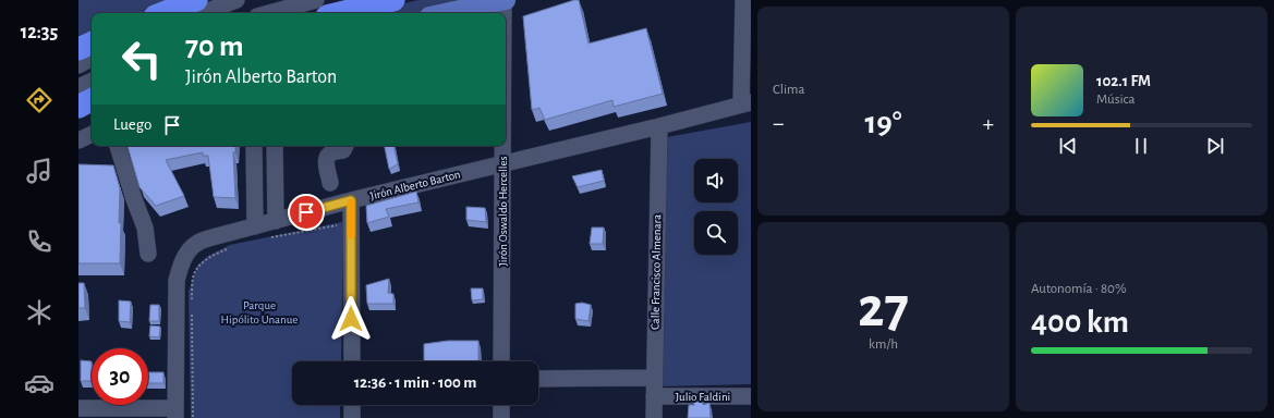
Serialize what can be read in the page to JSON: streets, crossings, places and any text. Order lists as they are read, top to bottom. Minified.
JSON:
{"streets":{"street":["Jirón Alberto Barton","Jirón Oswaldo Hercelles","Calle Francisco Almenara","Julio Faldini"]},"crossings":[["Jirón Alberto Barton","Jirón Oswaldo Hercelles"],["Jirón Alberto Barton","Calle Francisco Almenara"],["Calle Francisco Almenara","Julio Faldini"]],"parks":["Parque Hipólito Unanue"],"page":{"tabs":"12:35","tile":["Clima",["27","km/h"],["Autonomía · 80%","400 km"]],"turn":["70 m","Jirón Alberto Barton"],"song":["102.1 FM","Música"],"then":"Luego","heat":["−","19°","+"],"limit":"30","trip":"12:36 · 1 min · 100 m"}}
